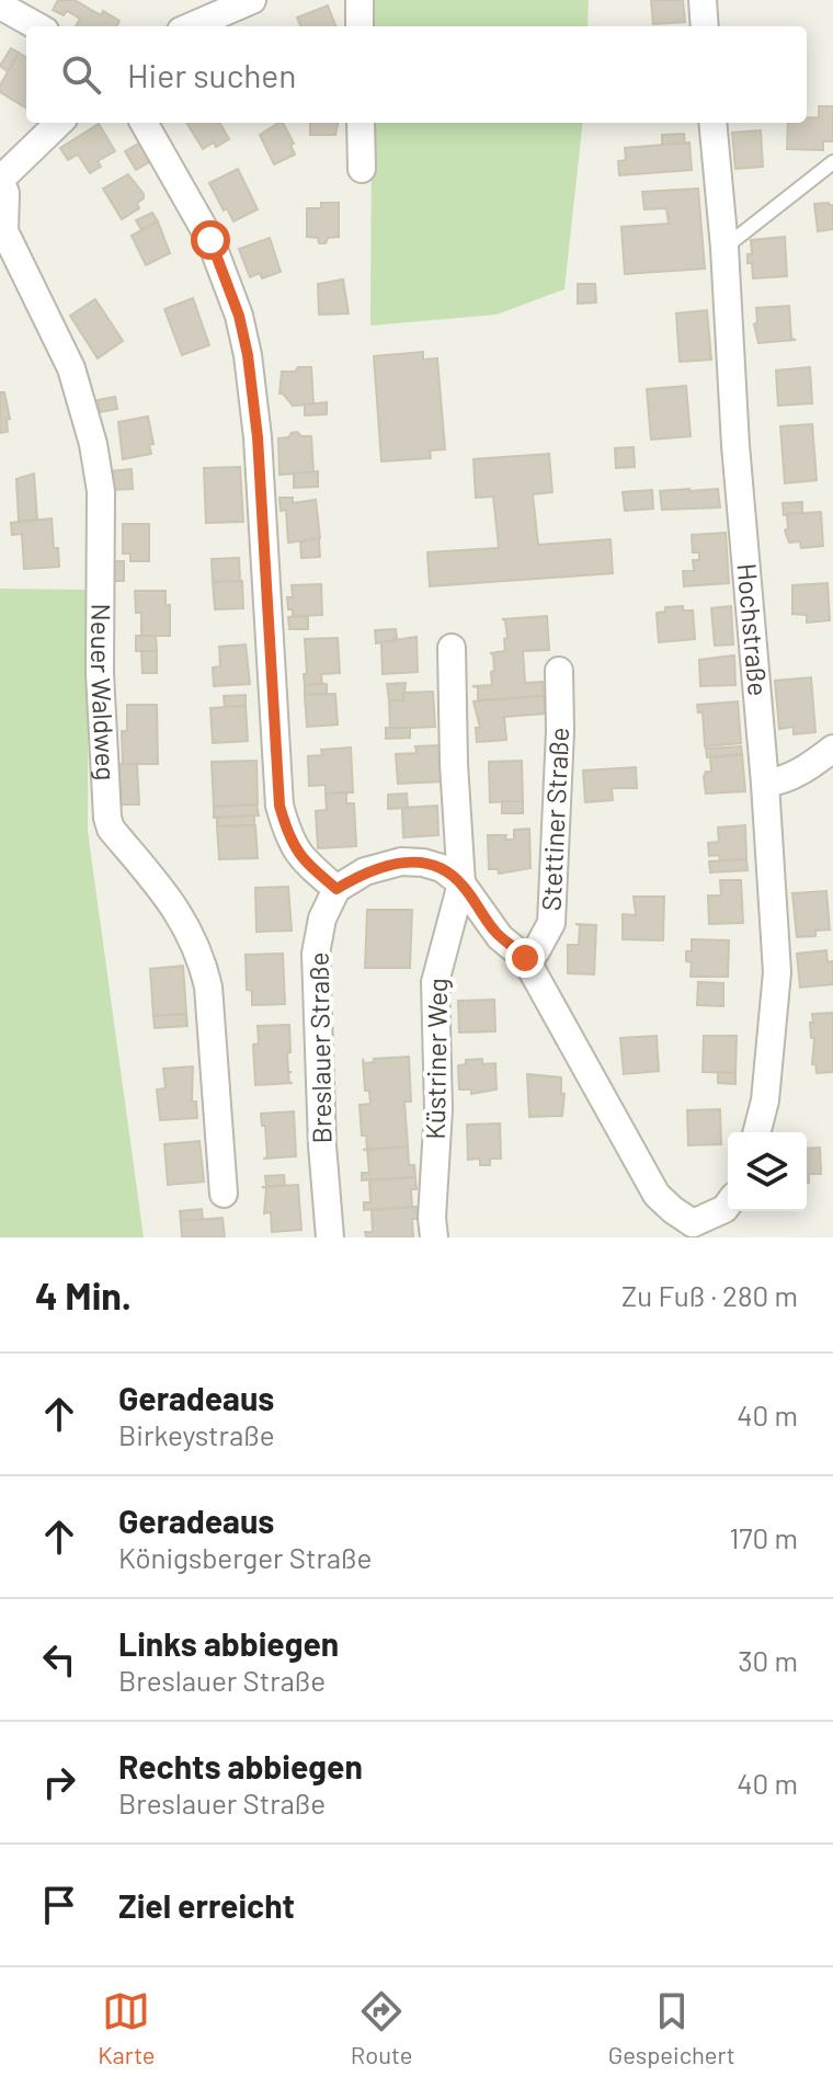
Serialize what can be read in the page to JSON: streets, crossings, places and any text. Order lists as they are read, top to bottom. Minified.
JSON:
{"streets":{"street":["Hochstraße","Neuer Waldweg","Stettiner Straße","Breslauer Straße","Küstriner Weg"]},"page":{"search":"Hier suchen","heading":["4 Min.","Zu Fuß · 280 m"],"list":[["Geradeaus","Birkeystraße","40 m"],["Geradeaus","Königsberger Straße","170 m"],["Links abbiegen","Breslauer Straße","30 m"],["Rechts abbiegen","Breslauer Straße","40 m"],"Ziel erreicht"],"nav":["Karte","Route","Gespeichert"]}}
